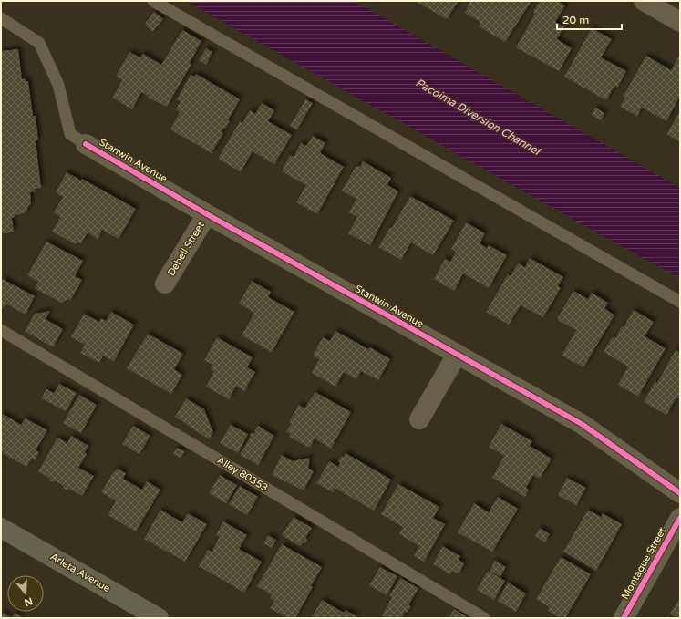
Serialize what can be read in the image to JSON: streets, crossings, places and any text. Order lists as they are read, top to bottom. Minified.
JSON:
{"streets":{"main road":["Arleta Avenue"],"street":["Stanwin Avenue","Debell Street","Montague Street"],"lane":["Alley 80353"]},"crossings":[["Stanwin Avenue","Debell Street"]],"water":["Pacoima Diversion Channel"],"scale_bar":"20 m","north":"bottom"}
